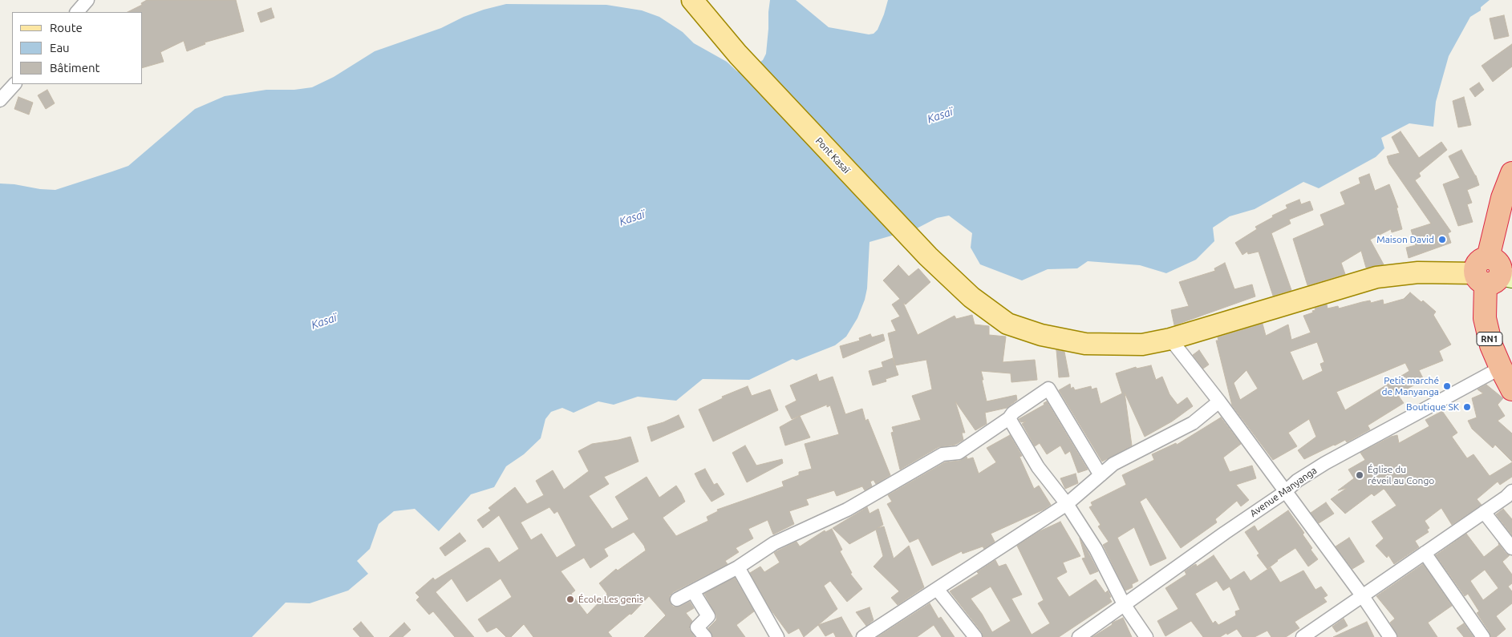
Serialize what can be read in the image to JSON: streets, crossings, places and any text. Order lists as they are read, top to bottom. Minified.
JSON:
{"streets":{"highway":["RN1"],"main road":["Pont Kasaï"],"street":["Avenue Manyanga"]},"crossings":[["Pont Kasaï","RN1"],["RN1","Avenue Manyanga"]],"water":["Kasaï"],"places":["Maison David","Petit marché de Manyanga","Boutique SK","Église du réveil au Congo","École Les genis"],"legend":["Route","Eau","Bâtiment"]}
